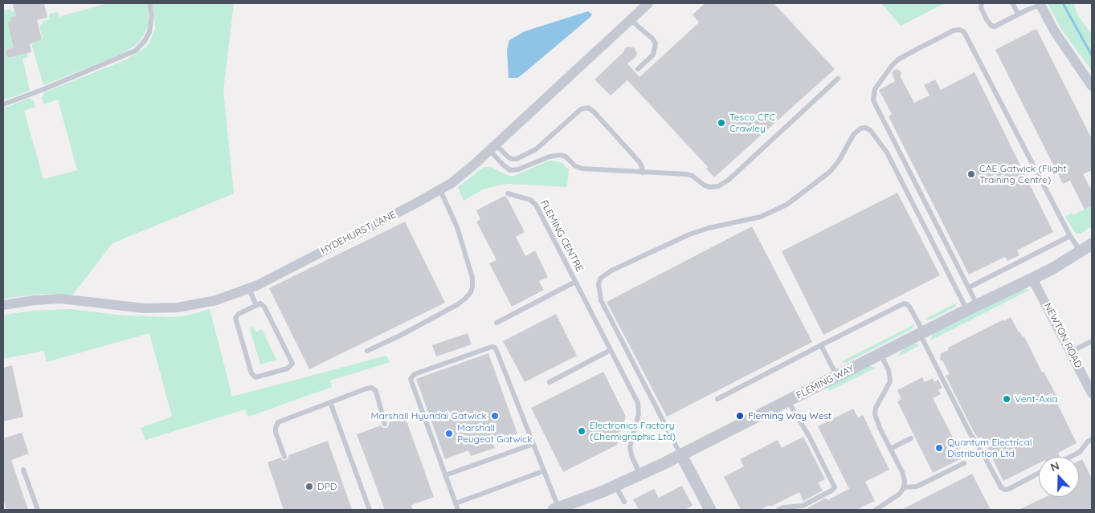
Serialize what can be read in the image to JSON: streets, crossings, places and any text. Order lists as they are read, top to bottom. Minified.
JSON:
{"streets":{"street":["HYDEHURST LANE","NEWTON ROAD","FLEMING WAY"],"lane":["FLEMING CENTRE"]},"crossings":[["FLEMING CENTRE","FLEMING WAY"],["NEWTON ROAD","FLEMING WAY"]],"places":["Tesco CFC Crawley","CAE Gatwick (Flight Training Centre)","Vent-Axia","Marshall Hyundai Gatwick","Fleming Way West","Electronics Factory (Chemigraphic Ltd)","Marshall Peugeot Gatwick","Quantum Electrical Distribution Ltd","DPD"],"north":"top"}
